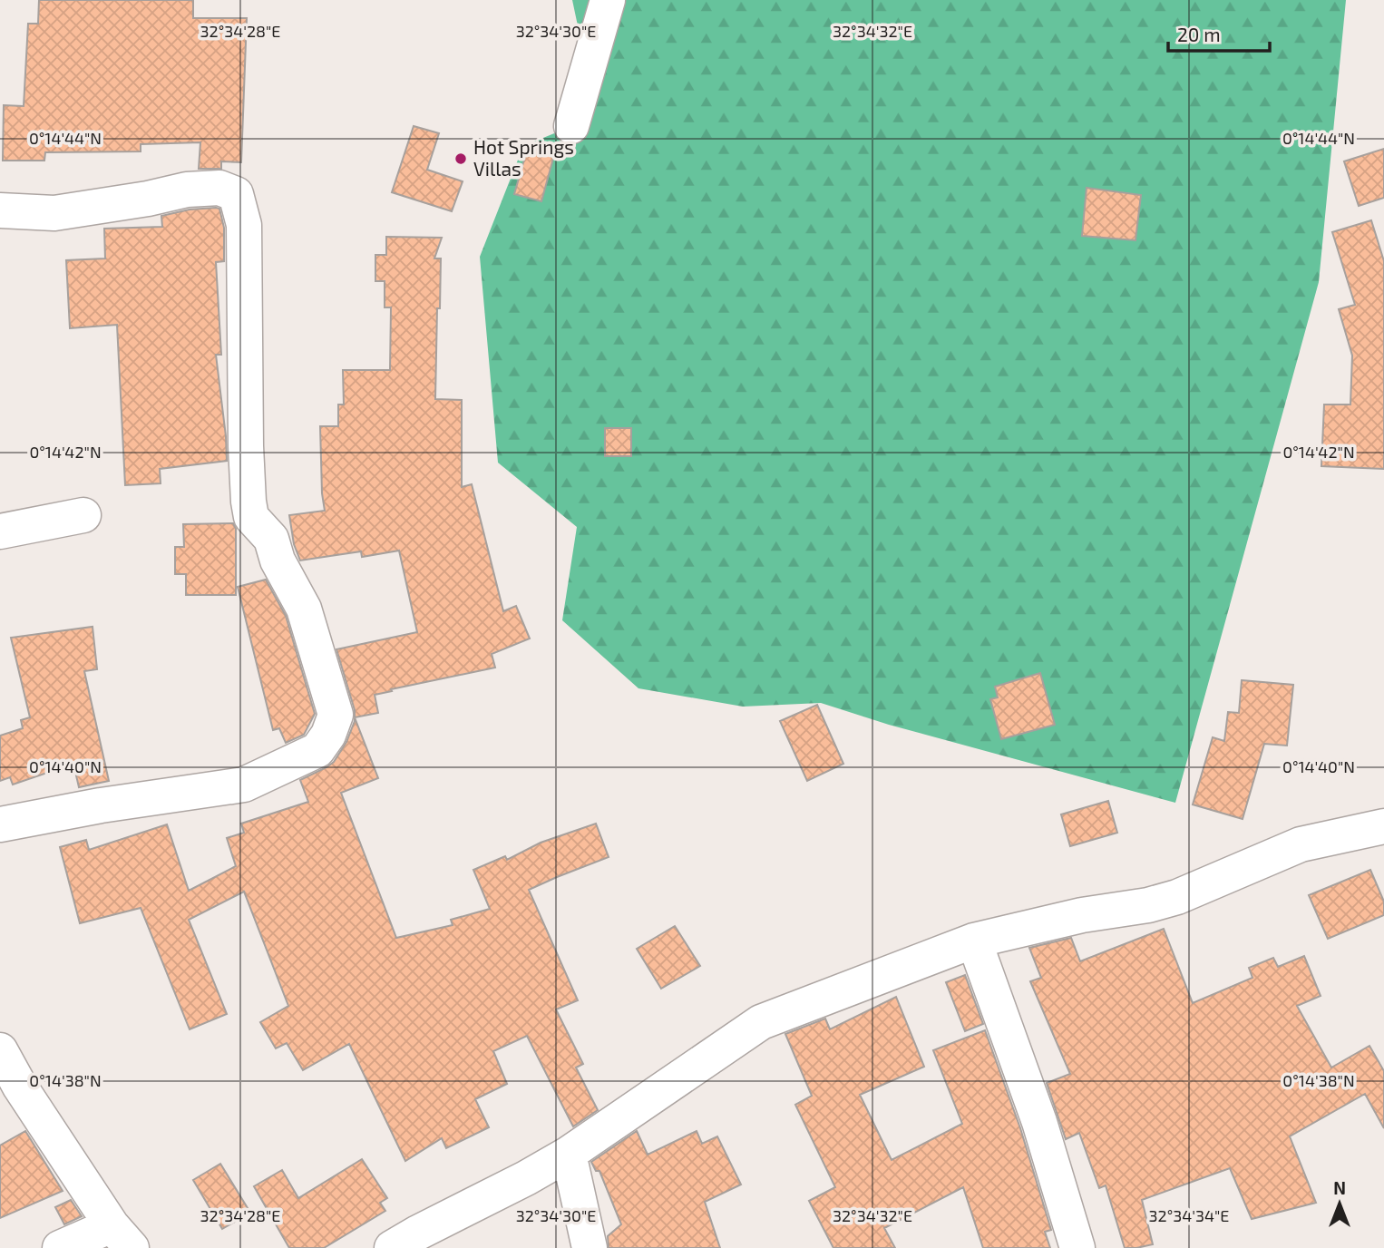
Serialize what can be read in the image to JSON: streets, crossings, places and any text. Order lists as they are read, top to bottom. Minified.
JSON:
{"places":["Hot Springs Villas"],"scale_bar":"20 m","north":"top","coordinates":["32°34'28\"E","32°34'30\"E","32°34'32\"E","0°14'44\"N","0°14'42\"N","0°14'40\"N","0°14'38\"N","32°34'34\"E"]}
